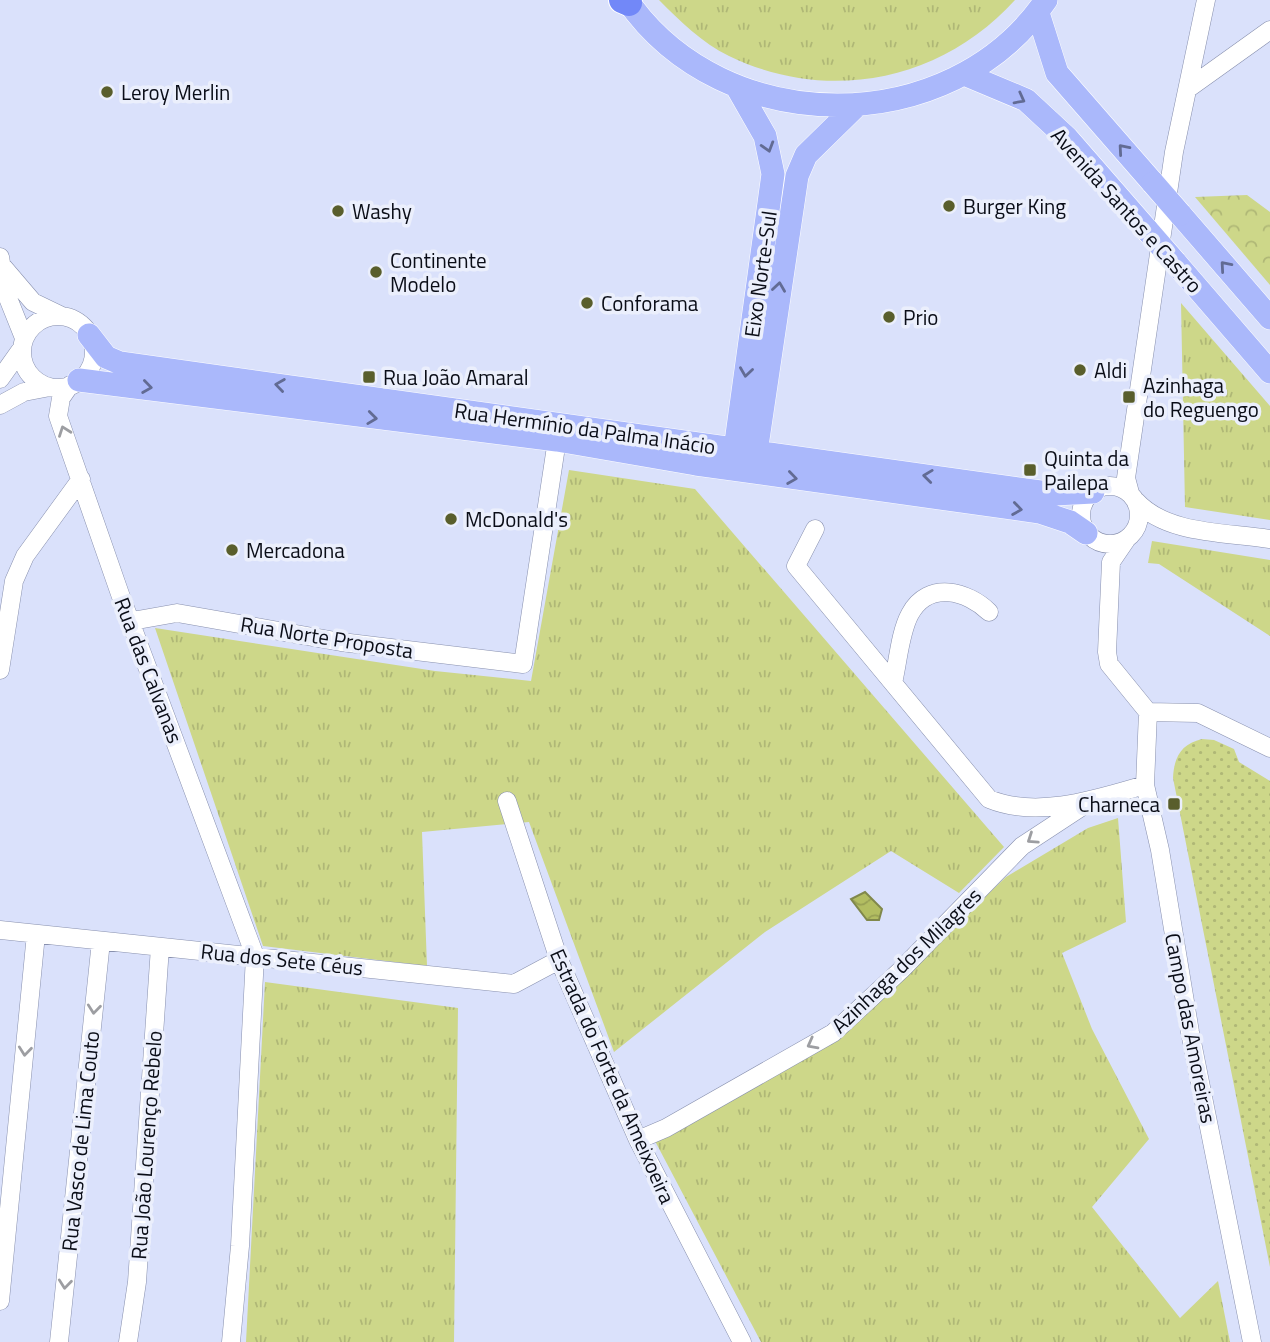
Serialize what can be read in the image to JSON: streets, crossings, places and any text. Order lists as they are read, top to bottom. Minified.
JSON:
{"streets":{"main road":["Avenida Santos e Castro","Eixo Norte-Sul","Rua Hermínio da Palma Inácio"],"street":["Rua Norte Proposta","Rua das Calvanas","Rua dos Sete Céus","Azinhaga dos Milagres","Campo das Amoreiras","Estrada do Forte da Ameixoeira","Rua Vasco de Lima Couto","Rua João Lourenço Rebelo"]},"crossings":[["Eixo Norte-Sul","Rua Hermínio da Palma Inácio"],["Rua Hermínio da Palma Inácio","Rua Norte Proposta"],["Rua Hermínio da Palma Inácio","Rua das Calvanas"],["Rua Norte Proposta","Rua das Calvanas"],["Rua das Calvanas","Rua dos Sete Céus"],["Rua dos Sete Céus","Estrada do Forte da Ameixoeira"],["Rua dos Sete Céus","Rua Vasco de Lima Couto"],["Rua dos Sete Céus","Rua João Lourenço Rebelo"],["Azinhaga dos Milagres","Estrada do Forte da Ameixoeira"]],"one_way":["Azinhaga dos Milagres"],"places":{"other":["Leroy Merlin","Burger King","Washy","Continente Modelo","Conforama","Prio","Aldi","McDonald's","Mercadona"],"transit":["Rua João Amaral","Azinhaga do Reguengo","Quinta da Pailepa","Charneca"]}}
